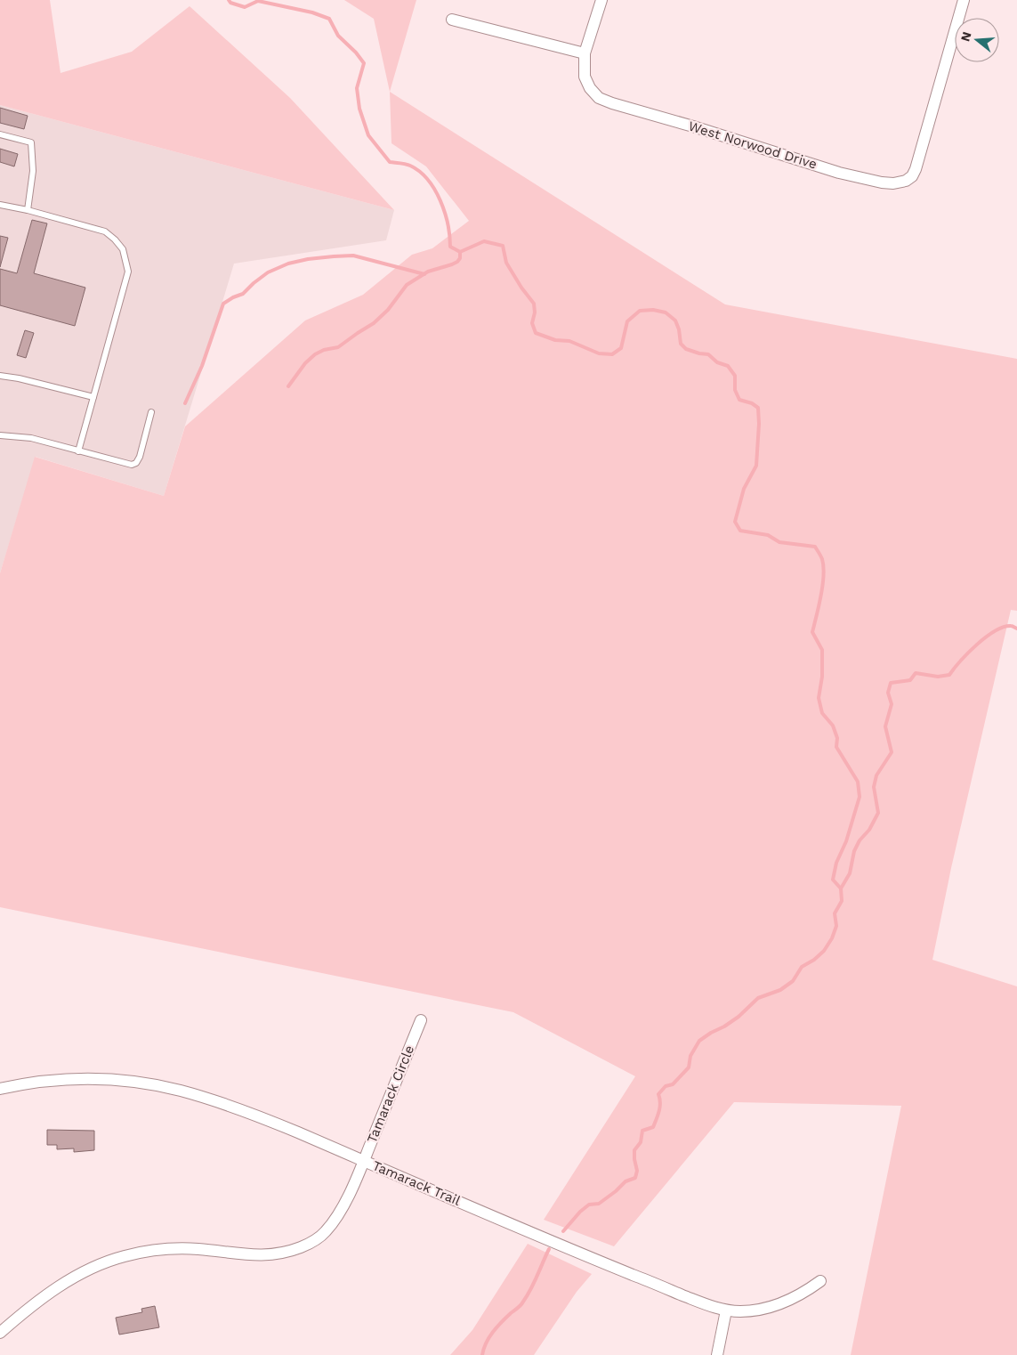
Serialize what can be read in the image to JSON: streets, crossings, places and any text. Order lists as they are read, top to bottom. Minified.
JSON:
{"streets":{"street":["West Norwood Drive","Tamarack Circle","Tamarack Trail"]},"crossings":[["Tamarack Circle","Tamarack Trail"]],"north":"left"}
